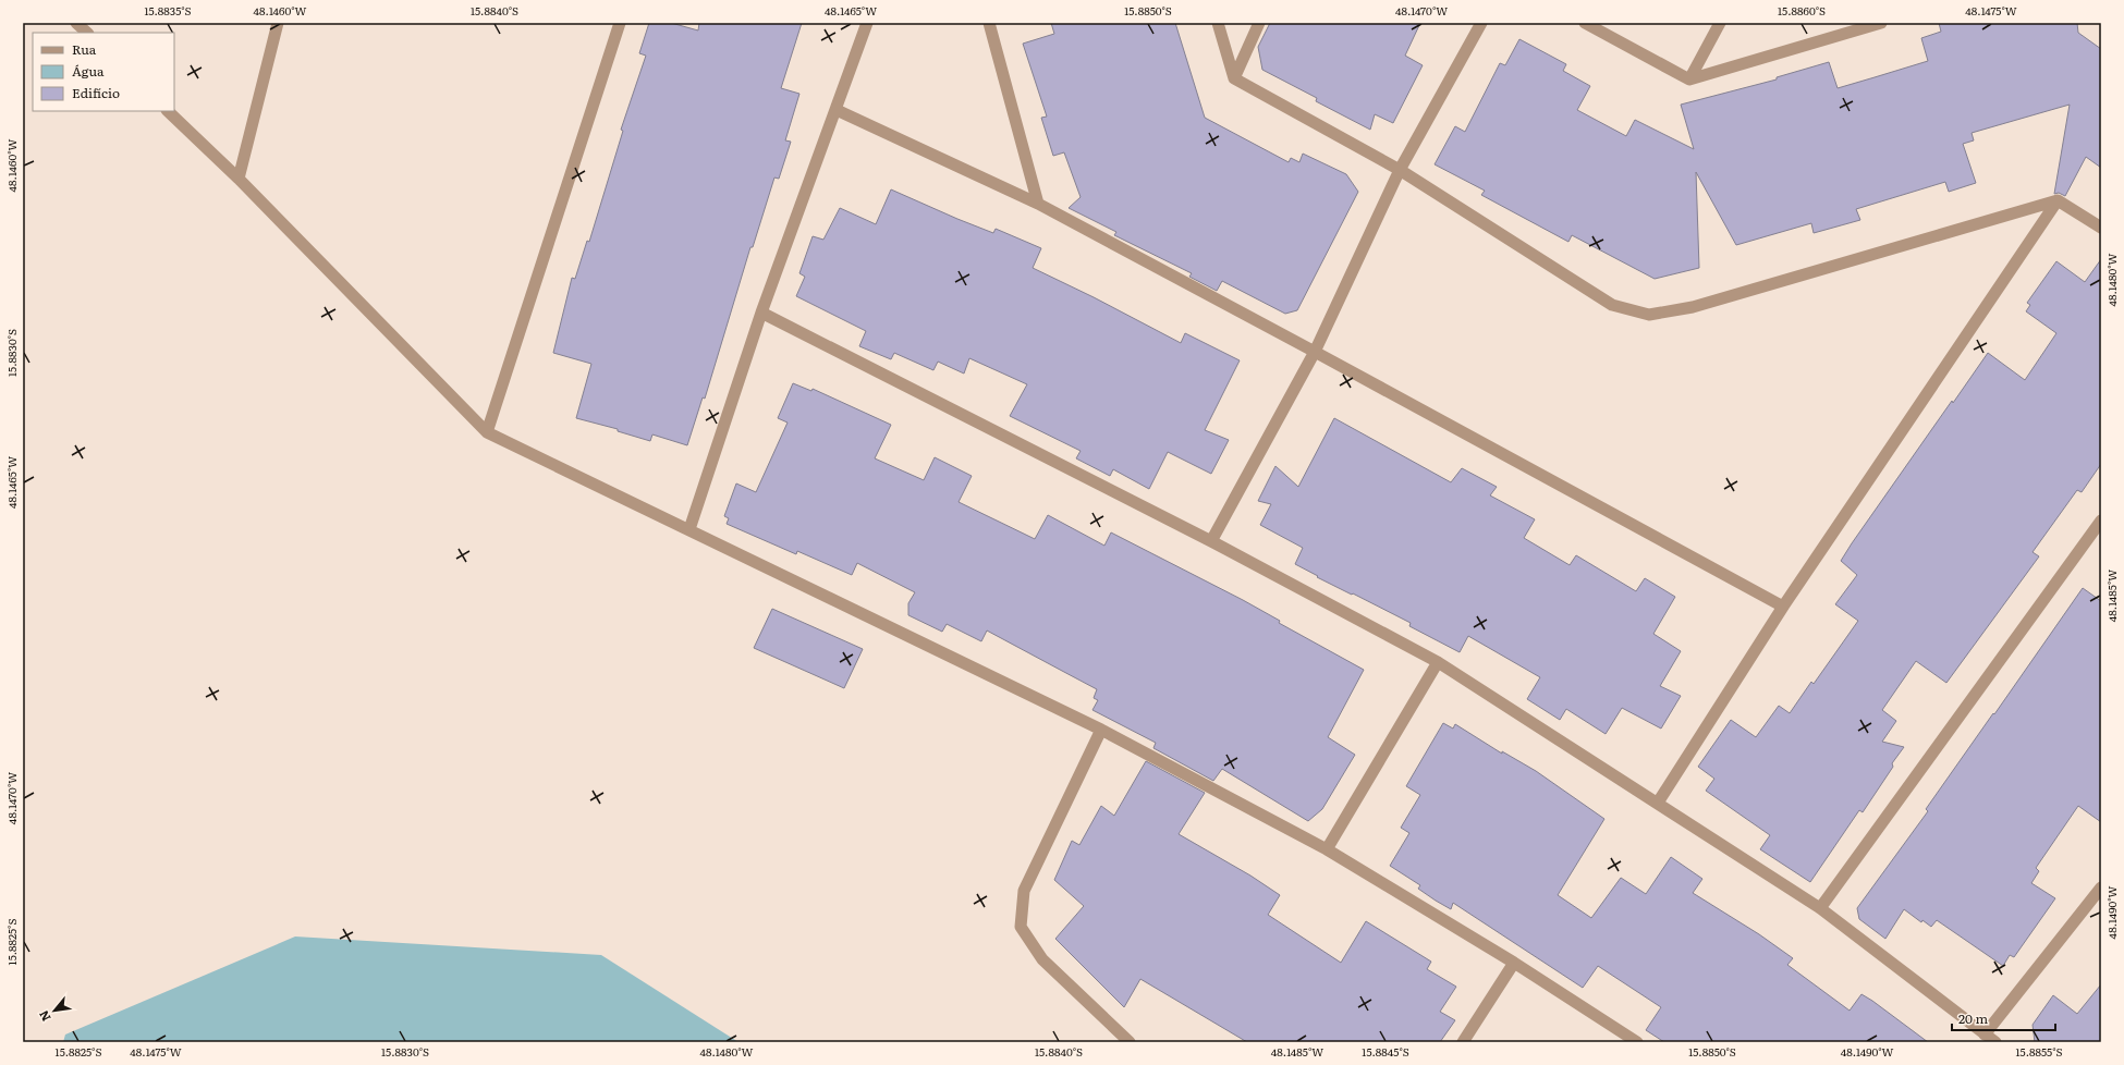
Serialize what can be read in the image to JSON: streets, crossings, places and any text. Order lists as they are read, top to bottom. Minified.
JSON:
{"legend":["Rua","Água","Edifício"],"scale_bar":"20 m","north":"bottom left","coordinates":["15.8835°S","48.1460°W","15.8840°S","48.1465°W","15.8850°S","48.1470°W","15.8860°S","48.1475°W","48.1480°W","15.8830°S","48.1485°W","48.1490°W","15.8825°S","15.8845°S","15.8855°S"]}
